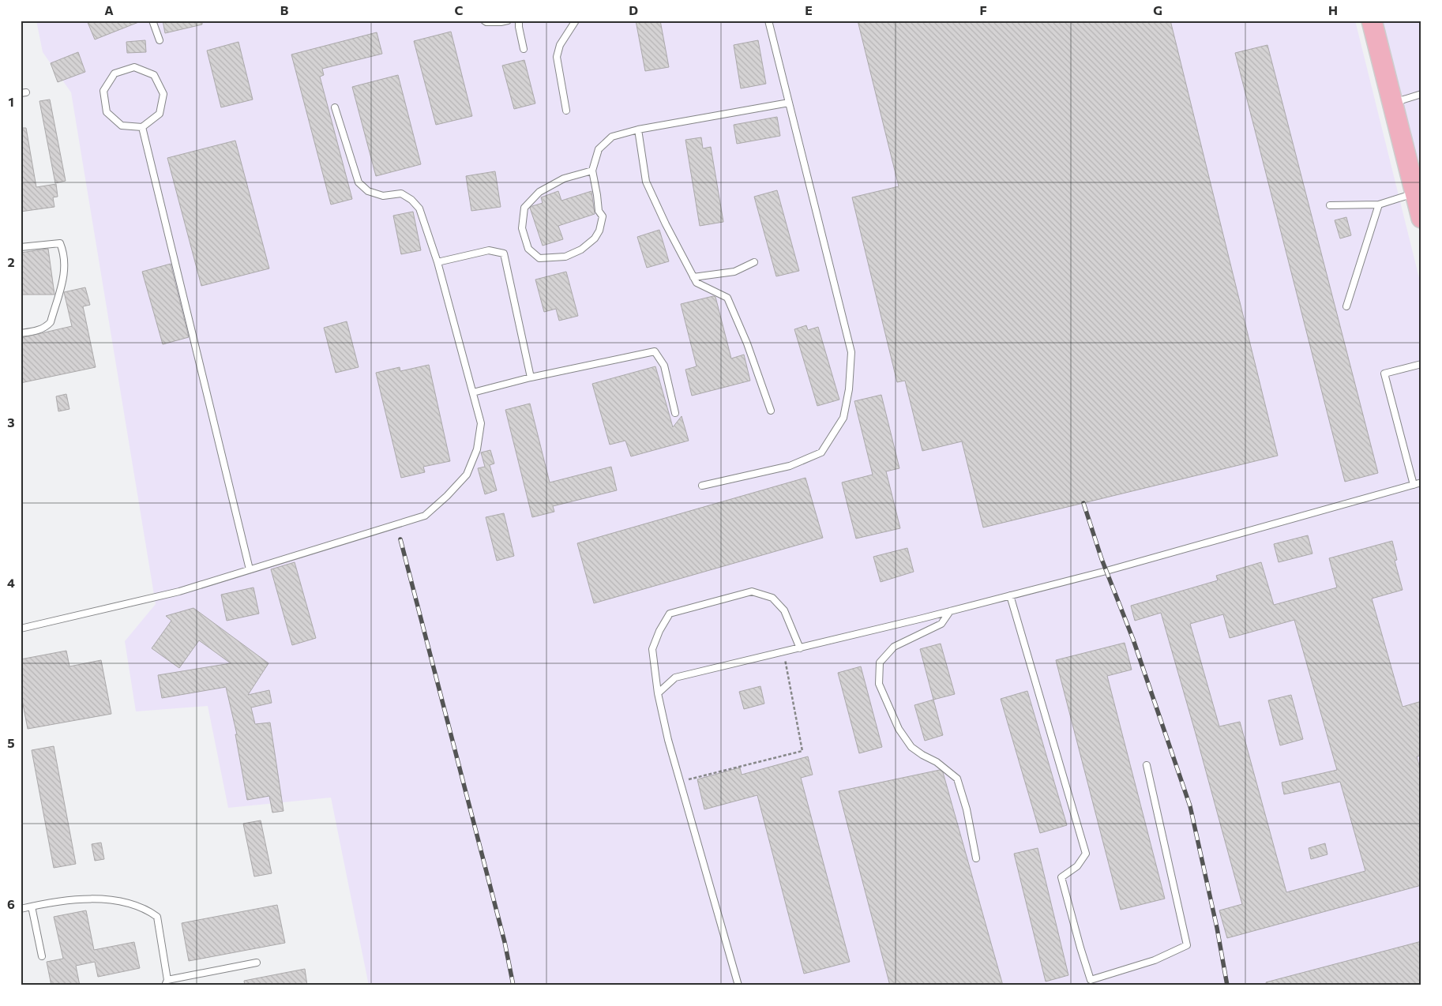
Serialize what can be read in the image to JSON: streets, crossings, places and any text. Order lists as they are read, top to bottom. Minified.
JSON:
{"grid":{"columns":["A","B","C","D","E","F","G","H"],"rows":["1","2","3","4","5","6"]}}
